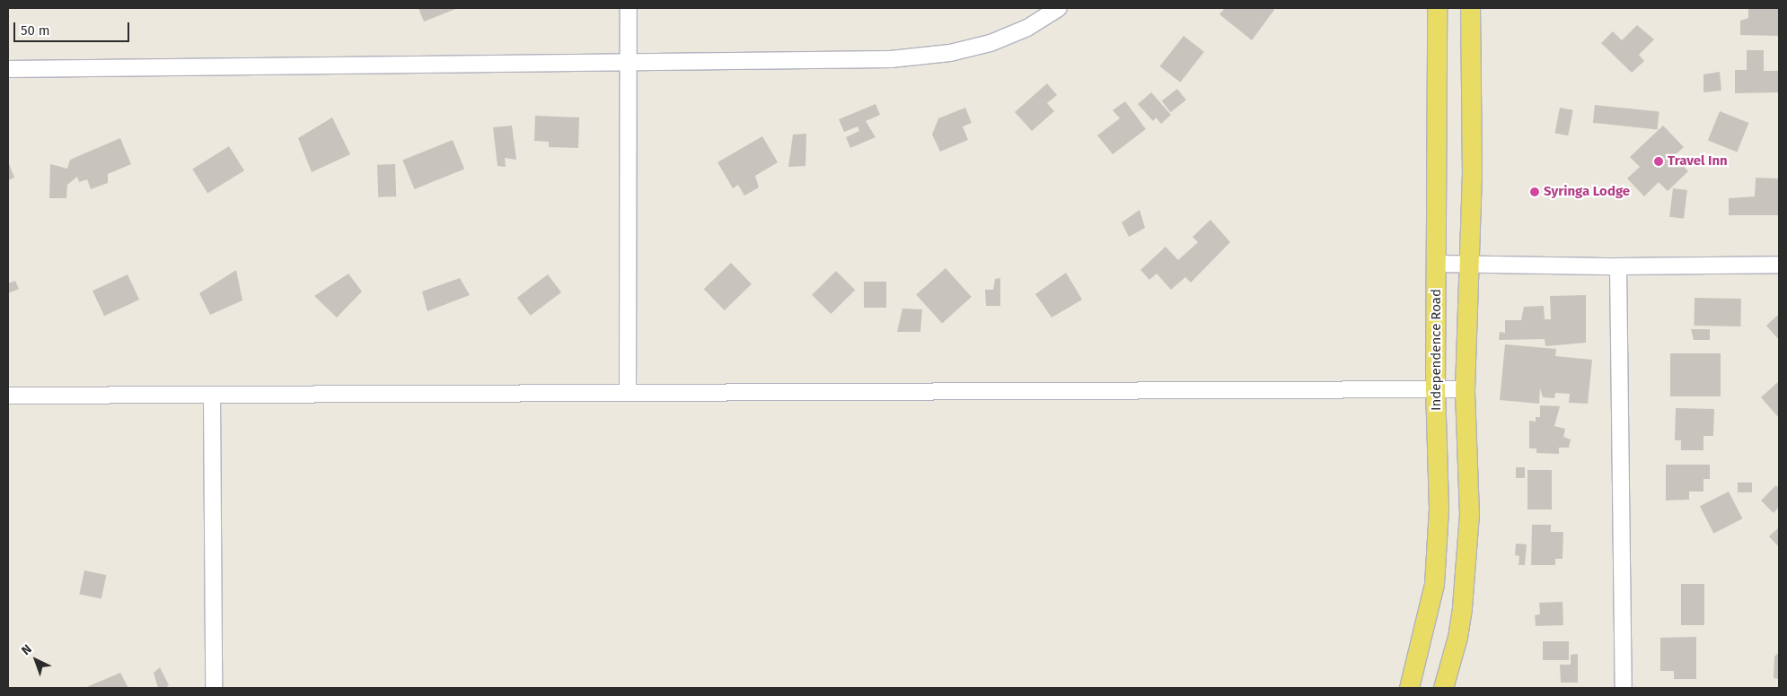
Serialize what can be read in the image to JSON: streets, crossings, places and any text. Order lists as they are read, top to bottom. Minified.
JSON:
{"streets":{"main road":["Independence Road"]},"places":["Travel Inn","Syringa Lodge"],"scale_bar":"50 m","north":"top left"}
